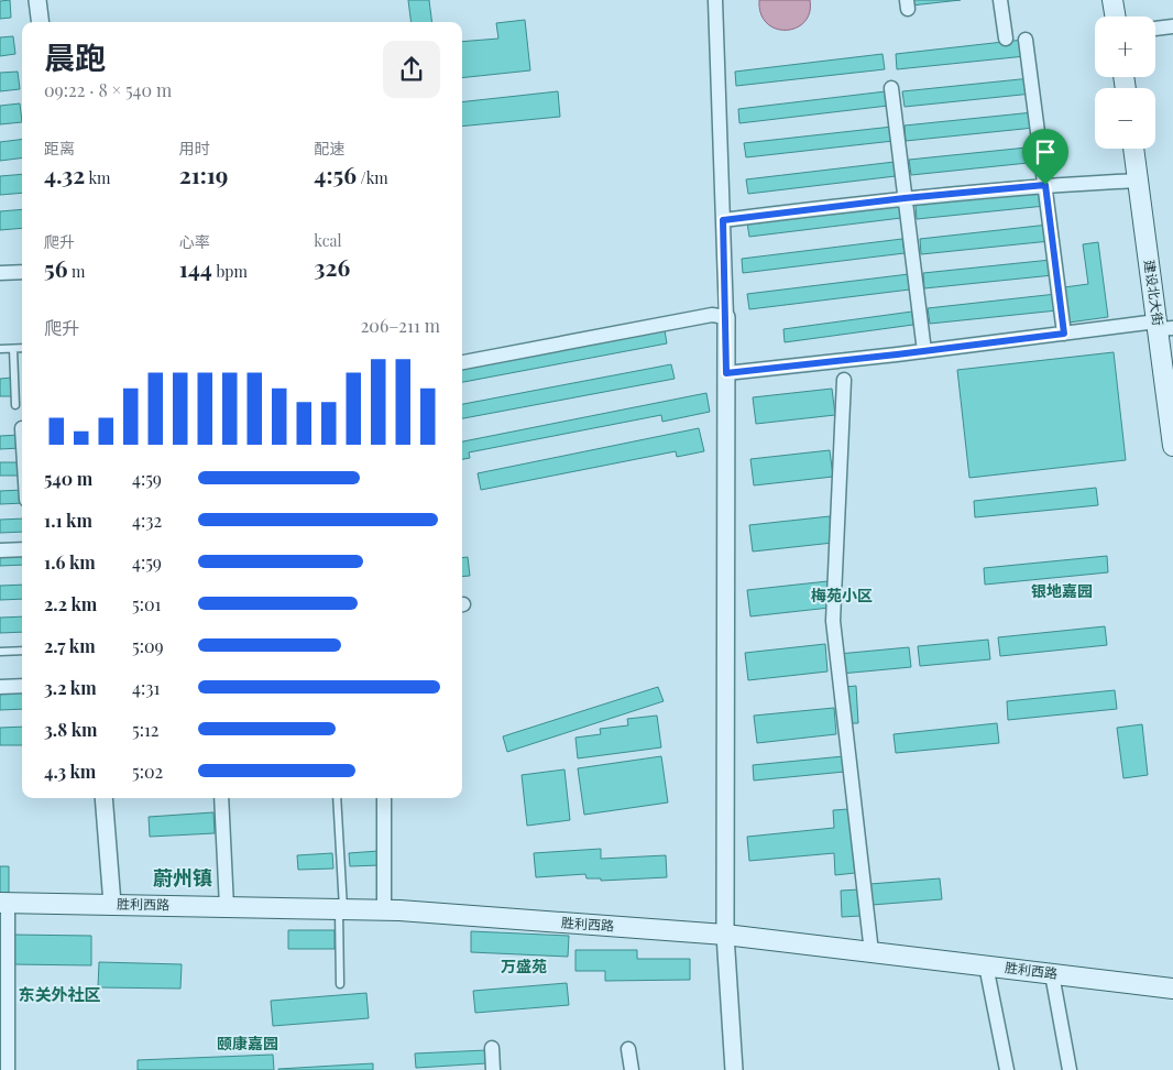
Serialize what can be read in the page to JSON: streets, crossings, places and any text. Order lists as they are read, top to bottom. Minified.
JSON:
{"streets":{"main road":["建设北大街","胜利西路"]},"districts":["银地嘉园","梅苑小区","蔚州镇","万盛苑","东关外社区","颐康嘉园"],"page":{"map_buttons":["+","−"],"heading":["晨跑","09:22 · 8 × 540 m"],"stats":[["距离","4.32 km"],["用时","21:19"],["配速","4:56 /km"],["爬升","56 m"],["心率","144 bpm"],["kcal","326"]],"chart":["爬升","206–211 m"],"list":[{"name":"540 m","note":"4:59"},{"name":"1.1 km","note":"4:32"},{"name":"1.6 km","note":"4:59"},{"name":"2.2 km","note":"5:01"},{"name":"2.7 km","note":"5:09"},{"name":"3.2 km","note":"4:31"},{"name":"3.8 km","note":"5:12"},{"name":"4.3 km","note":"5:02"}]}}
